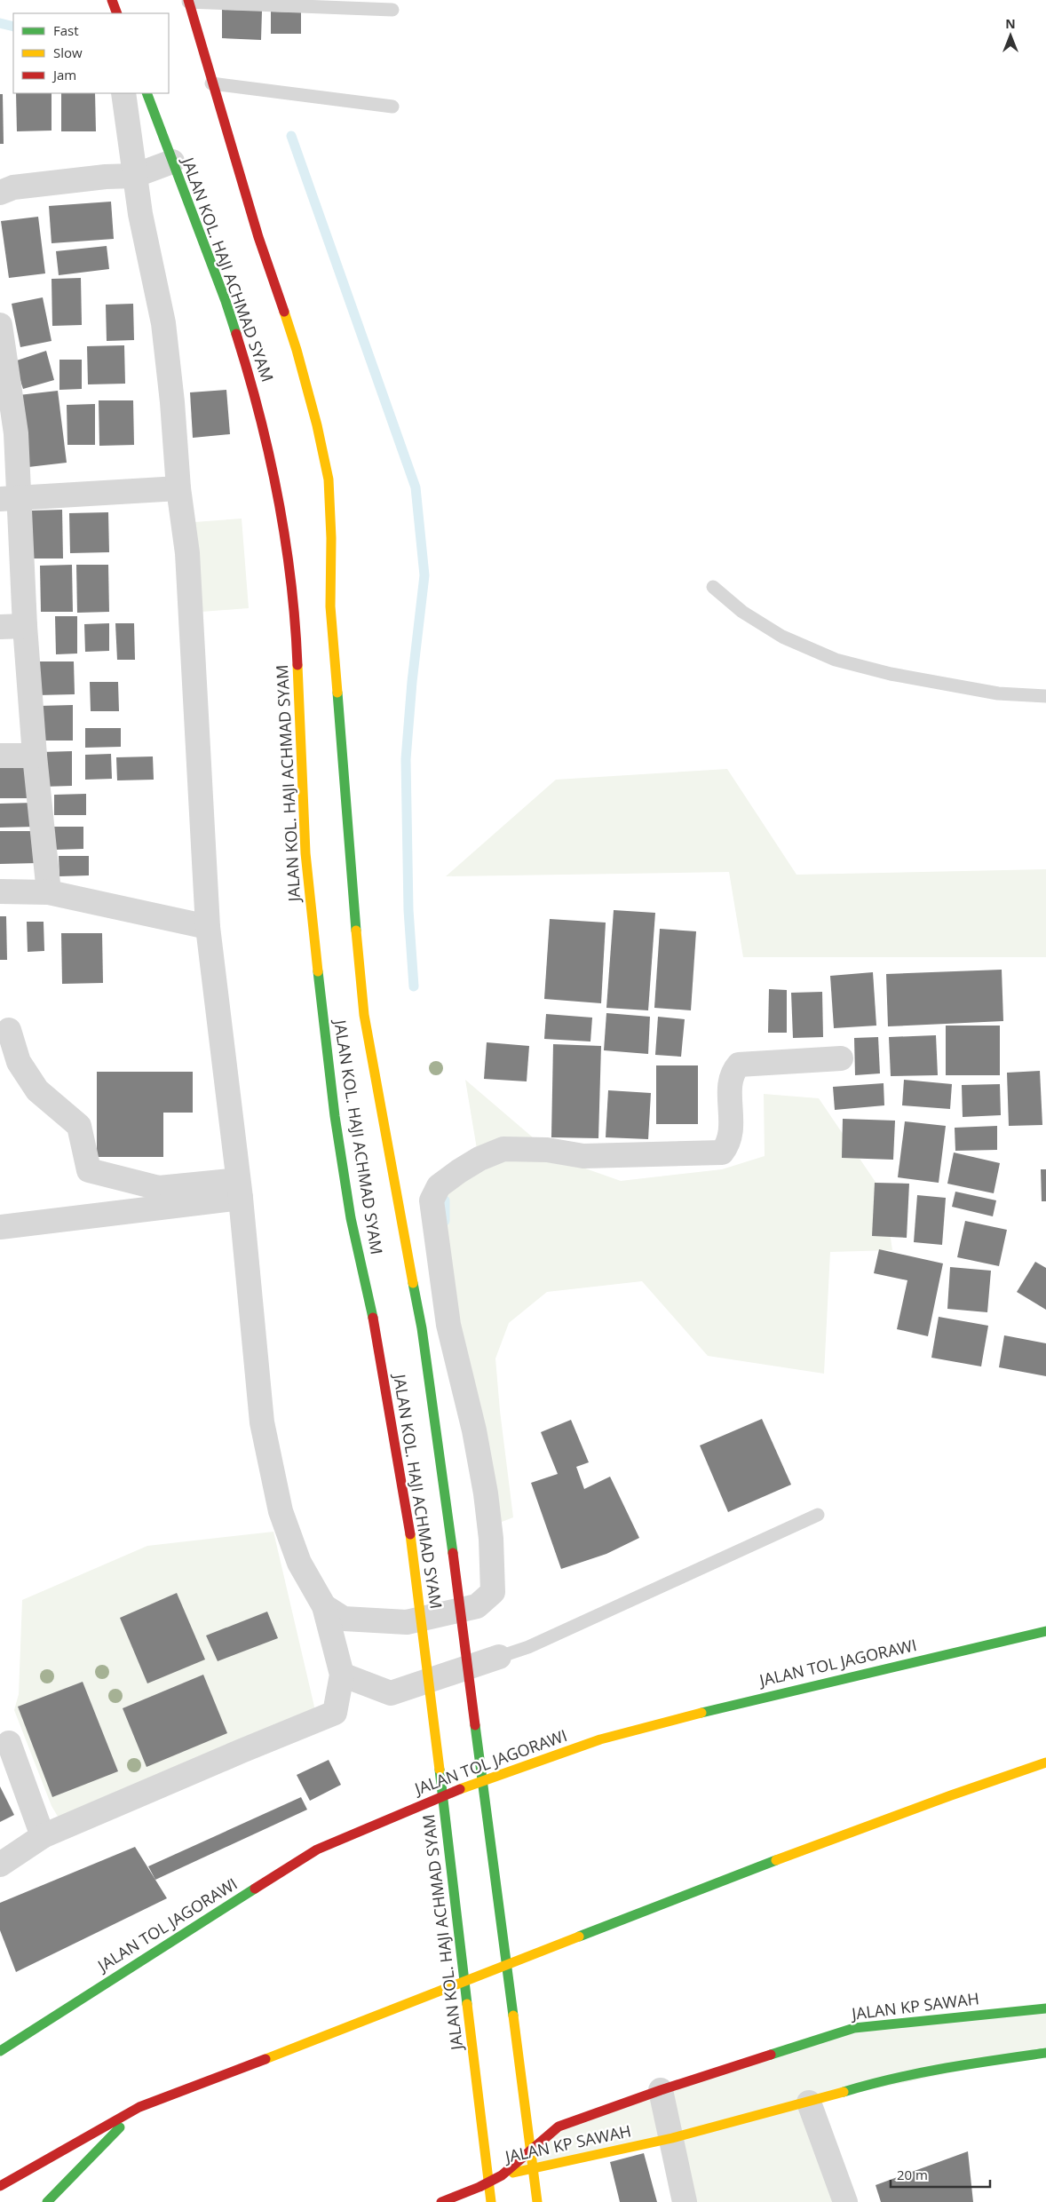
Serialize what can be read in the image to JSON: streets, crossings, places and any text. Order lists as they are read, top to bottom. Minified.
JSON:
{"streets":{"main road":["JALAN KOL. HAJI ACHMAD SYAM","JALAN TOL JAGORAWI","JALAN KP SAWAH"]},"legend":["Fast","Slow","Jam"],"scale_bar":"20 m","north":"top"}
